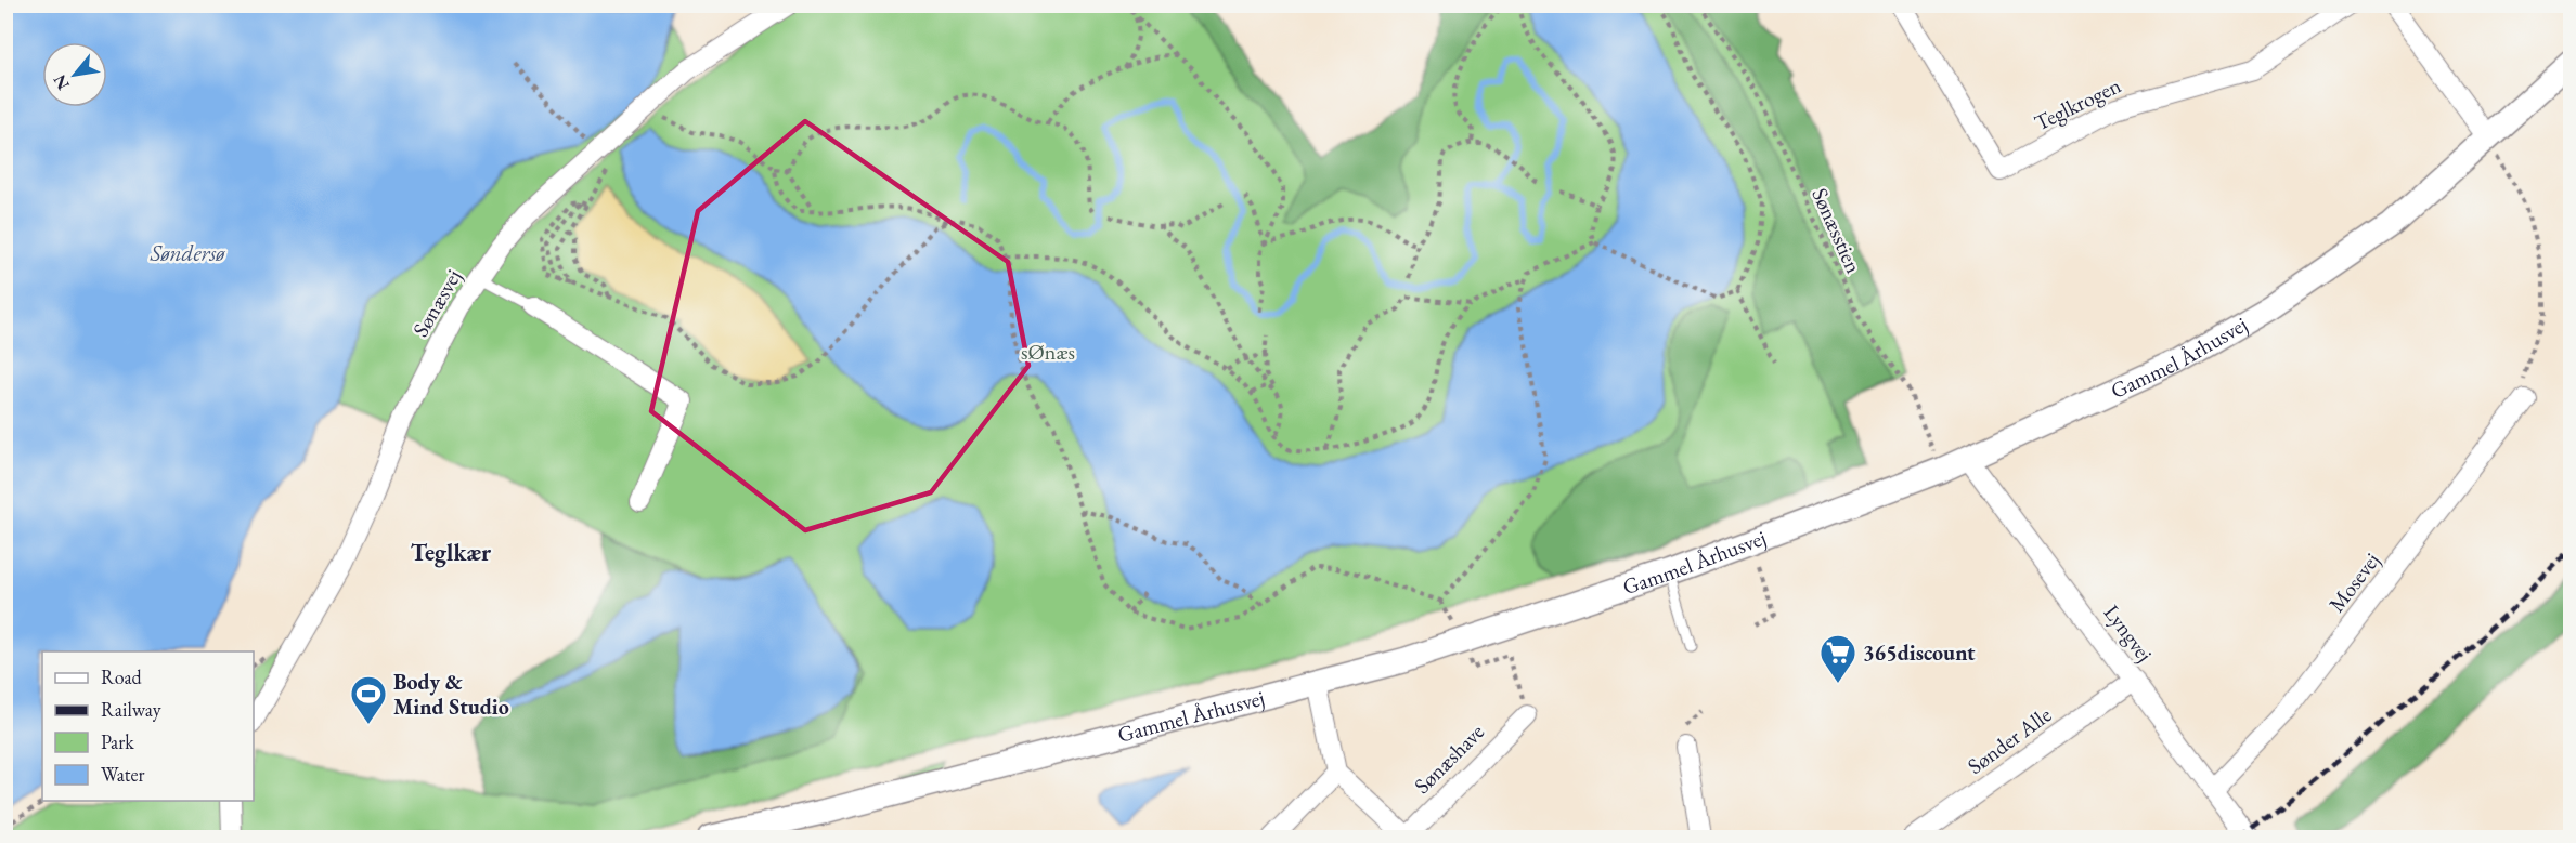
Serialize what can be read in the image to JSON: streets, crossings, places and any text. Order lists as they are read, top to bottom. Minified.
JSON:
{"streets":{"street":["Teglkrogen","Sønæsvej","Gammel Århusvej","Mosevej","Lyngvej","Sønder Alle","Sønæshave"],"path":["Sønæsstien"]},"crossings":[["Sønæsstien","Gammel Århusvej"],["Gammel Århusvej","Lyngvej"],["Mosevej","Lyngvej"],["Lyngvej","Sønder Alle"]],"districts":["Teglkær"],"water":["Søndersø"],"parks":["sØnæs"],"places":{"supermarket":["365discount"],"sports":["Body & Mind Studio"]},"legend":["Road","Railway","Park","Water"],"north":"bottom left"}
